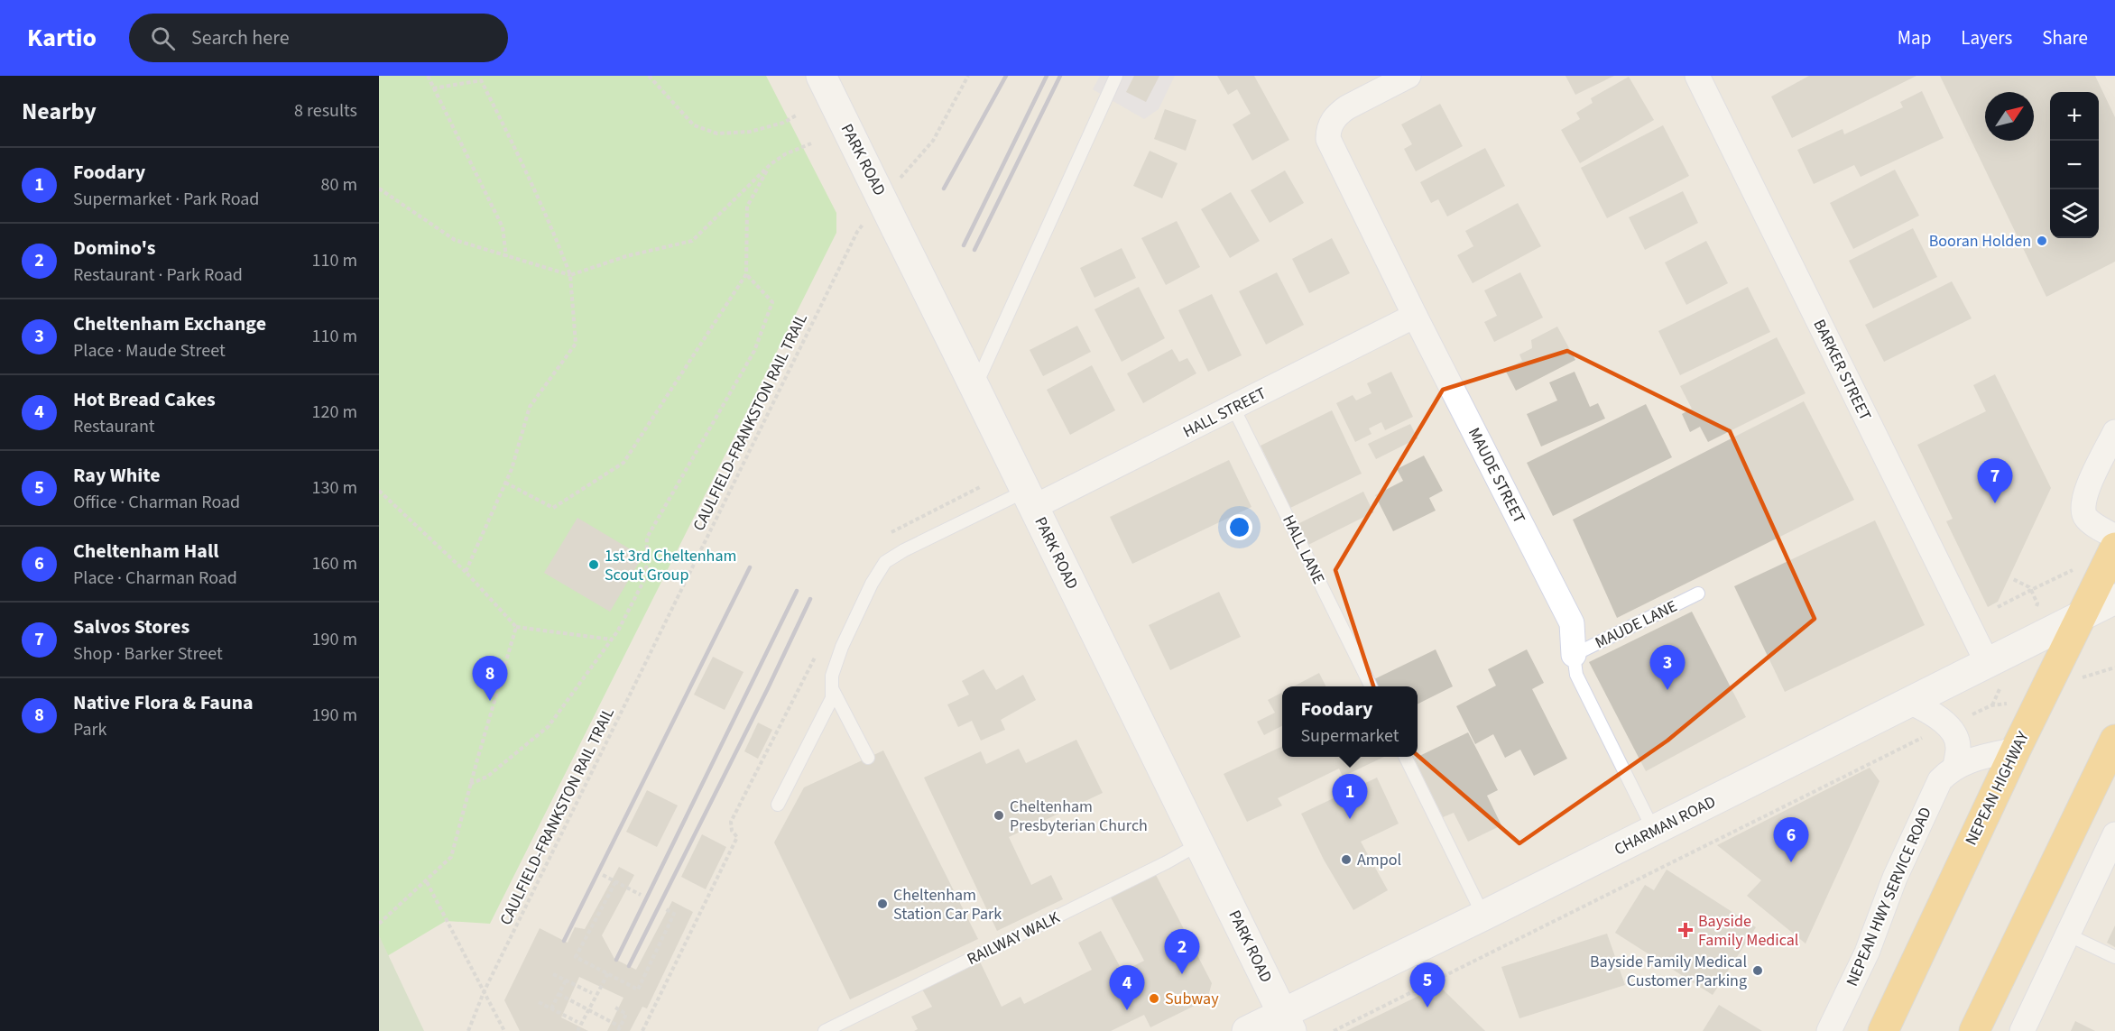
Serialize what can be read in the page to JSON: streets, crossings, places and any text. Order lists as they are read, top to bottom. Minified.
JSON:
{"streets":{"highway":["NEPEAN HIGHWAY"],"street":["PARK ROAD","BARKER STREET","HALL STREET","MAUDE STREET","CHARMAN ROAD","NEPEAN HWY SERVICE ROAD"],"lane":["HALL LANE","MAUDE LANE","RAILWAY WALK"],"path":["CAULFIELD-FRANKSTON RAIL TRAIL"]},"crossings":[["PARK ROAD","HALL STREET"],["PARK ROAD","CAULFIELD-FRANKSTON RAIL TRAIL"],["PARK ROAD","CHARMAN ROAD"],["PARK ROAD","RAILWAY WALK"],["BARKER STREET","CHARMAN ROAD"],["HALL STREET","MAUDE STREET"],["HALL STREET","HALL LANE"],["MAUDE STREET","MAUDE LANE"],["MAUDE STREET","CHARMAN ROAD"],["NEPEAN HIGHWAY","CHARMAN ROAD"],["NEPEAN HIGHWAY","NEPEAN HWY SERVICE ROAD"]],"places":{"other":["Booran Holden","1st 3rd Cheltenham Scout Group","Cheltenham Presbyterian Church","Ampol","Cheltenham Station Car Park","Bayside Family Medical Customer Parking","Subway"],"health":["Bayside Family Medical"]},"north":"top right","page":{"header":"Kartio","search":"Search here","nav":["Map","Layers","Share"],"heading":["Nearby","8 results"],"map_buttons":["+","−"],"list":[{"mark":"1","name":"Foodary","note":"Supermarket · Park Road","value":"80 m"},{"mark":"2","name":"Domino's","note":"Restaurant · Park Road","value":"110 m"},{"mark":"3","name":"Cheltenham Exchange","note":"Place · Maude Street","value":"110 m"},{"mark":"4","name":"Hot Bread Cakes","note":"Restaurant","value":"120 m"},{"mark":"5","name":"Ray White","note":"Office · Charman Road","value":"130 m"},{"mark":"6","name":"Cheltenham Hall","note":"Place · Charman Road","value":"160 m"},{"mark":"7","name":"Salvos Stores","note":"Shop · Barker Street","value":"190 m"},{"mark":"8","name":"Native Flora & Fauna","note":"Park","value":"190 m"}],"pins":["7","3","8","1","6","2","5","4"],"popup":["Foodary","Supermarket"]}}
